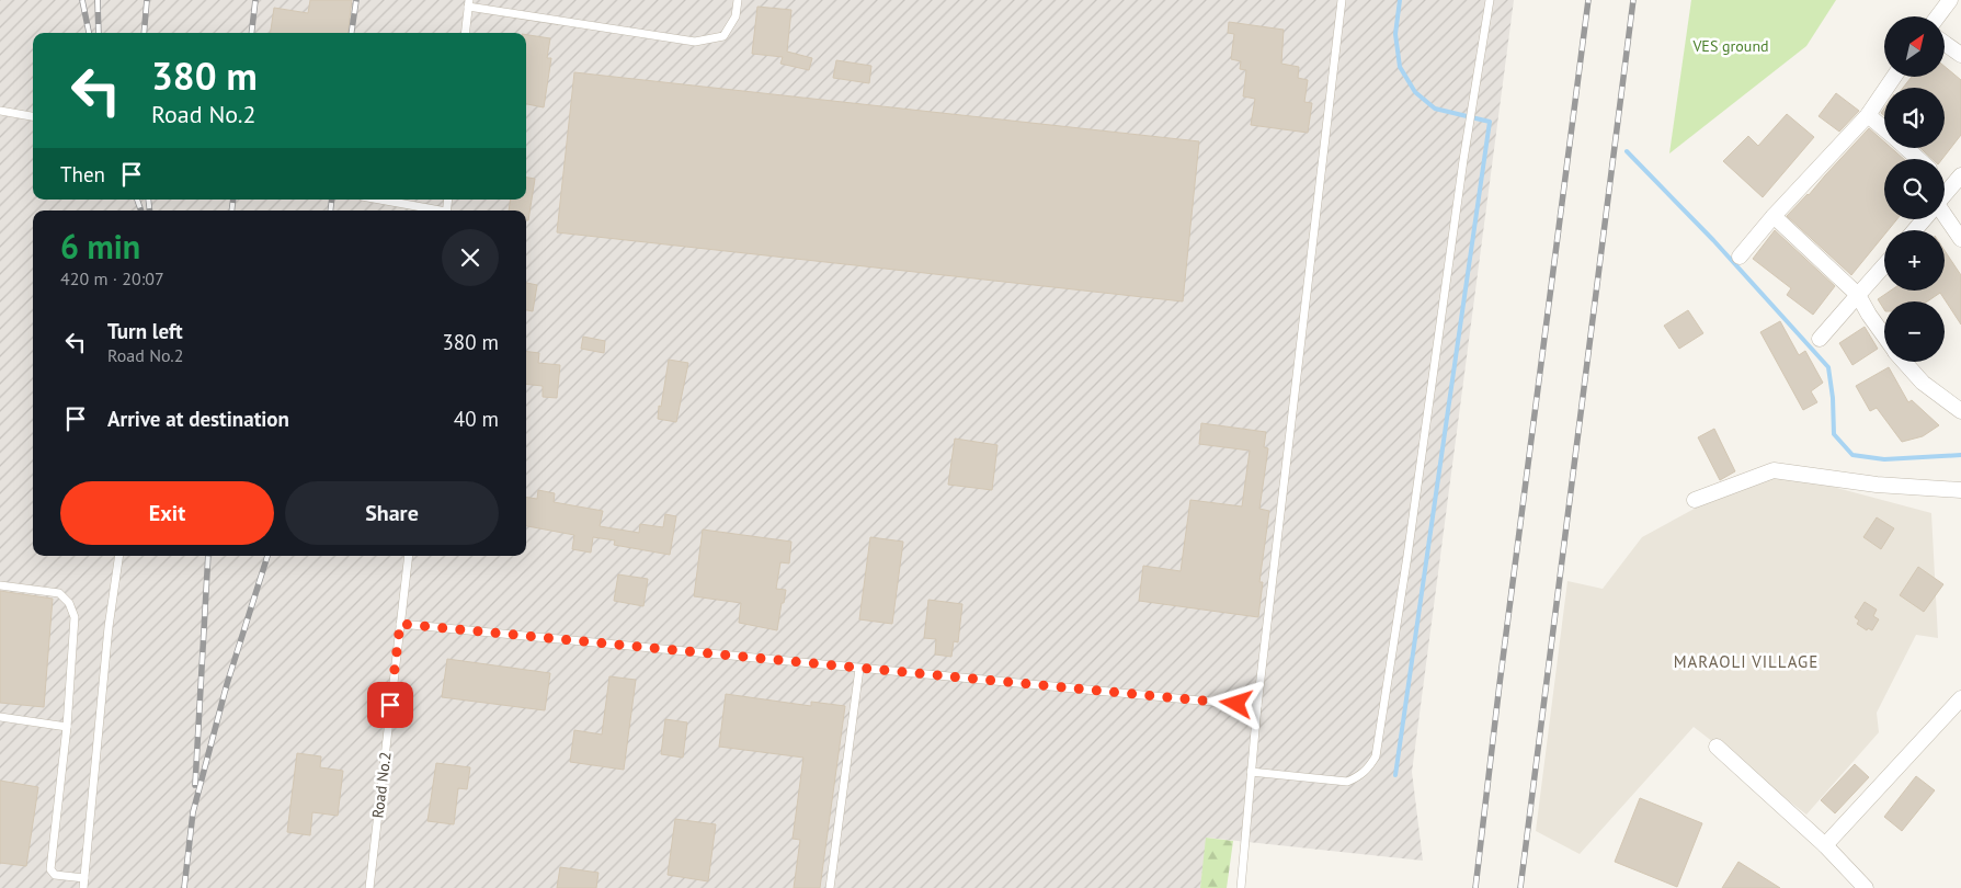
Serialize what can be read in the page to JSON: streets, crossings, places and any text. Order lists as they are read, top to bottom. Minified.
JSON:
{"streets":{"lane":["Road No.2"]},"districts":["MARAOLI VILLAGE"],"parks":["VES ground"],"north":"top right","page":{"map_buttons":["+","−"],"turn":["380 m","Road No.2"],"then":"Then","heading":["6 min","420 m · 20:07"],"list":[{"name":"Turn left","note":"Road No.2","value":"380 m"},{"name":"Arrive at destination","value":"40 m"}],"buttons":["Exit","Share"]}}
